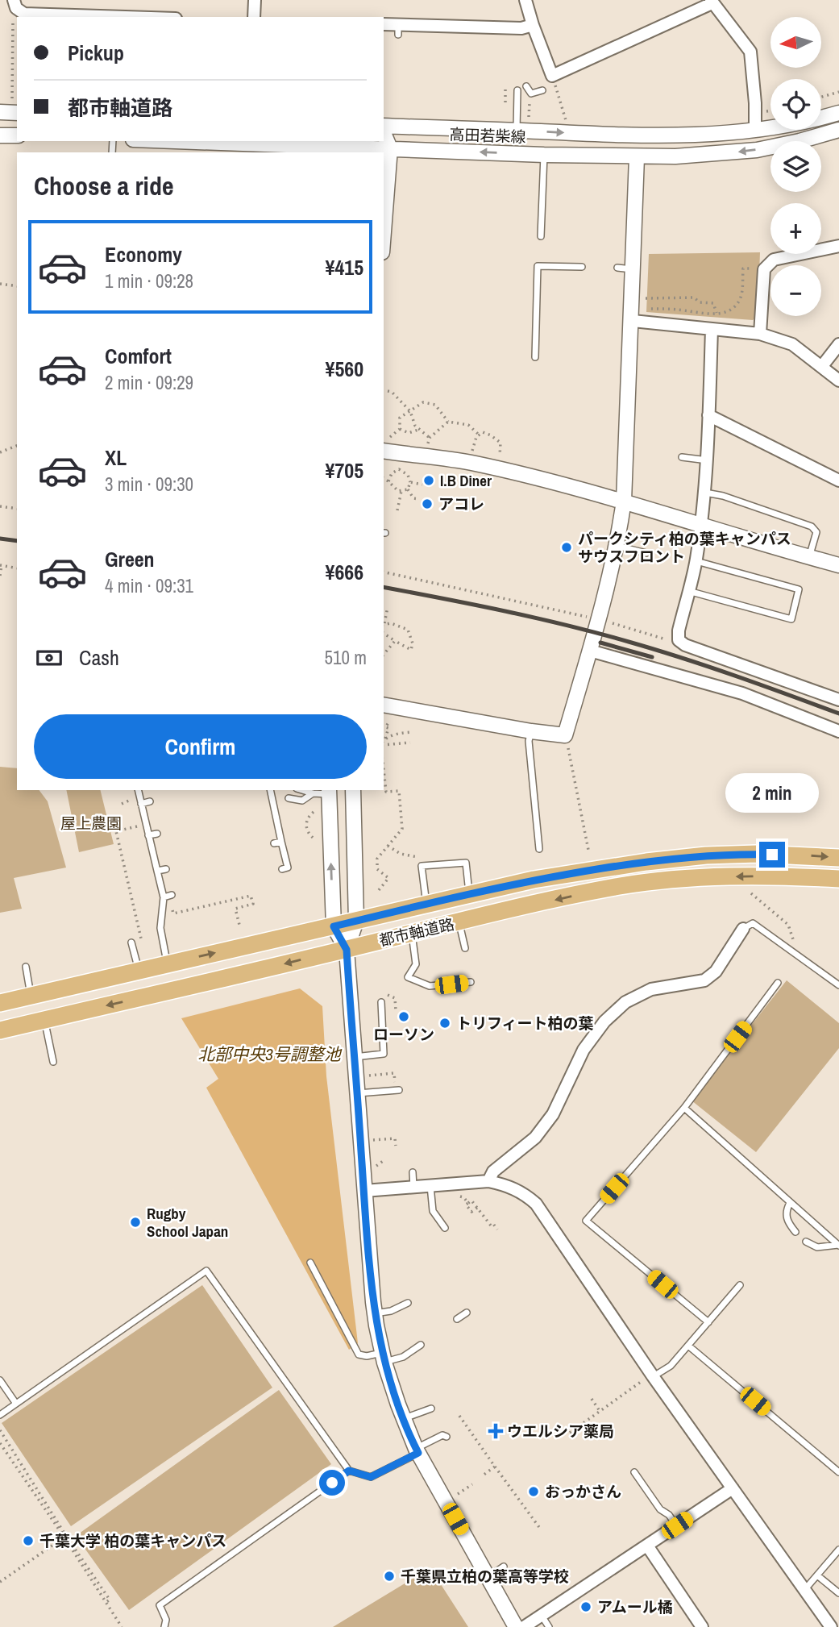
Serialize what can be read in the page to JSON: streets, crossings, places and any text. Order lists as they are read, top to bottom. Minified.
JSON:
{"streets":{"main road":["都市軸道路"],"street":["高田若柴線"]},"water":["北部中央3号調整池"],"parks":["屋上農園"],"places":{"other":["I.B Diner","アコレ","パークシティ柏の葉キャンパス サウスフロント","ローソン","トリフィート柏の葉","Rugby School Japan","おっかさん","千葉大学 柏の葉キャンパス","千葉県立柏の葉高等学校","アムール橘"],"health":["ウエルシア薬局"]},"north":"left","page":{"map_buttons":["+","−"],"banner":["Pickup","都市軸道路"],"heading":"Choose a ride","list":[{"name":"Economy","note":"1 min · 09:28","value":"¥415"},{"name":"Comfort","note":"2 min · 09:29","value":"¥560"},{"name":"XL","note":"3 min · 09:30","value":"¥705"},{"name":"Green","note":"4 min · 09:31","value":"¥666"}],"pay":["Cash","510 m"],"buttons":"Confirm","bubble":"2 min"}}
